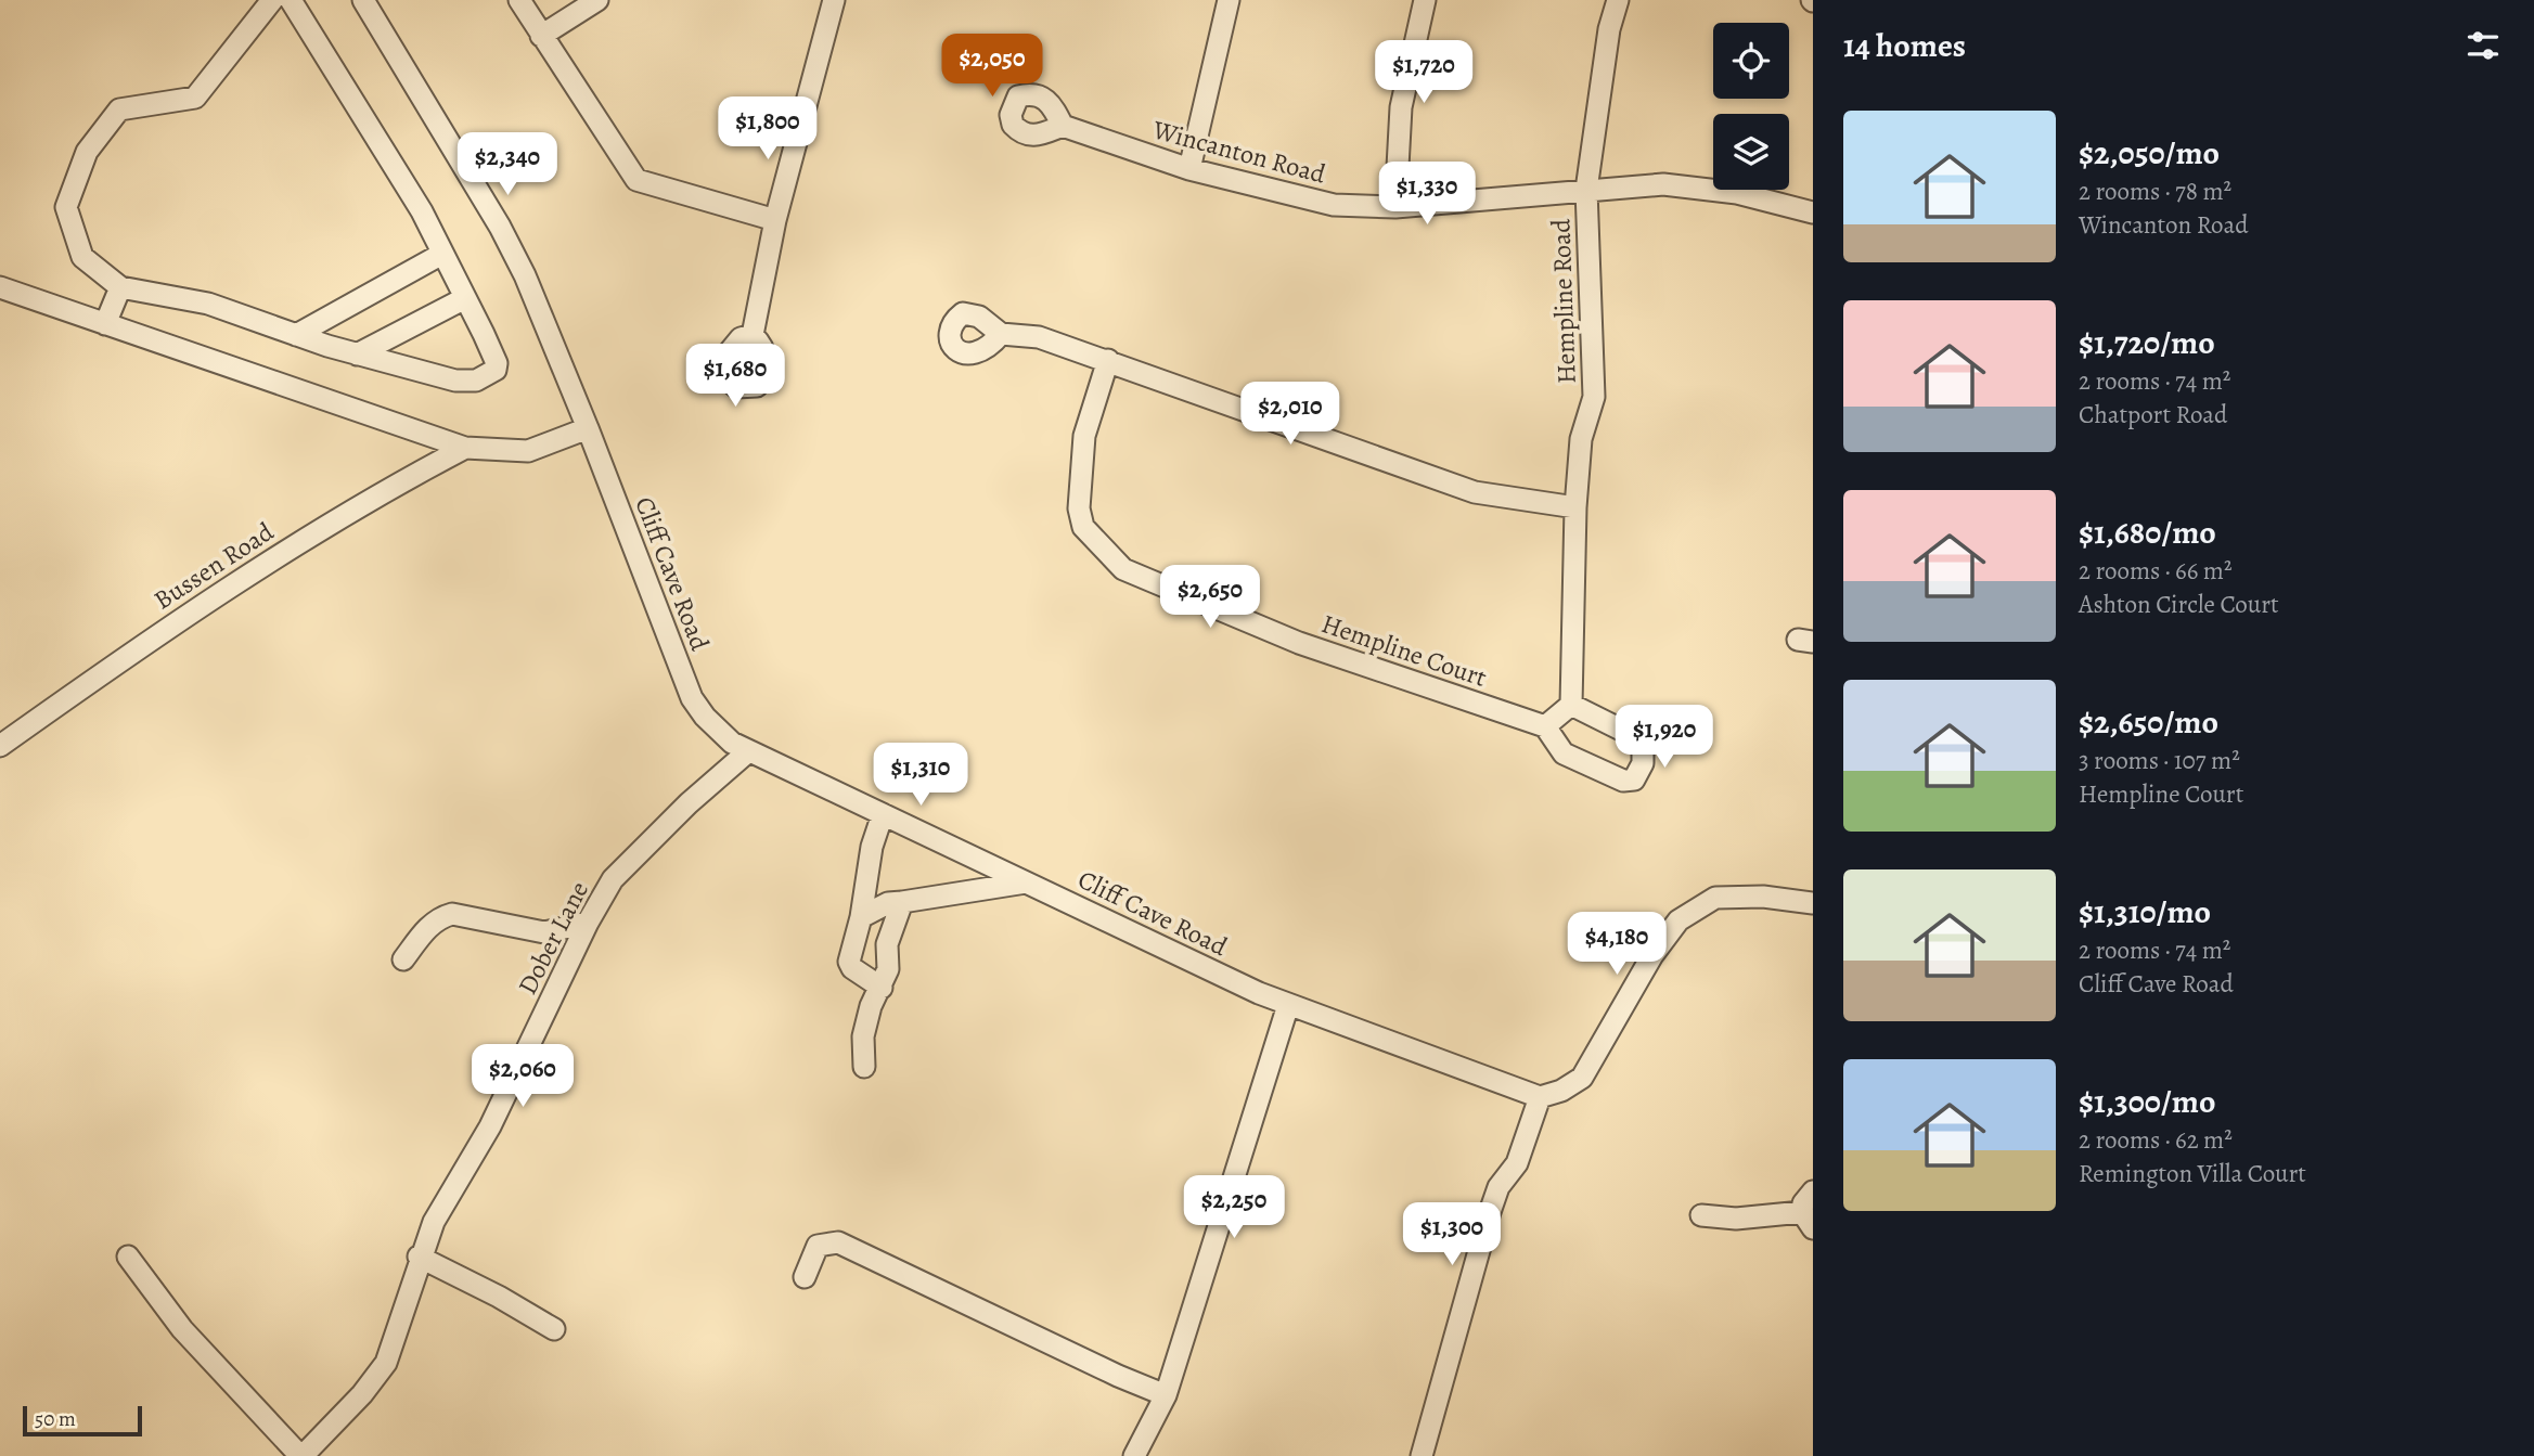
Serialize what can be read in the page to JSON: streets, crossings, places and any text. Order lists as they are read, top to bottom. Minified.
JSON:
{"streets":{"street":["Wincanton Road","Hempline Road","Bussen Road","Cliff Cave Road","Hempline Court","Dober Lane"]},"crossings":[["Wincanton Road","Hempline Road"],["Cliff Cave Road","Dober Lane"]],"scale_bar":"50 m","page":{"heading":"14 homes","price":["$2,050","$1,720","$1,800","$2,340","$1,330","$1,680","$2,010","$2,650","$1,920","$1,310","$4,180","$2,060","$2,250","$1,300"],"list":[{"name":"$2,050/mo","note":"2 rooms · 78 m² · Wincanton Road"},{"name":"$1,720/mo","note":"2 rooms · 74 m² · Chatport Road"},{"name":"$1,680/mo","note":"2 rooms · 66 m² · Ashton Circle Court"},{"name":"$2,650/mo","note":"3 rooms · 107 m² · Hempline Court"},{"name":"$1,310/mo","note":"2 rooms · 74 m² · Cliff Cave Road"},{"name":"$1,300/mo","note":"2 rooms · 62 m² · Remington Villa Court"}],"scale":"50 m"}}
